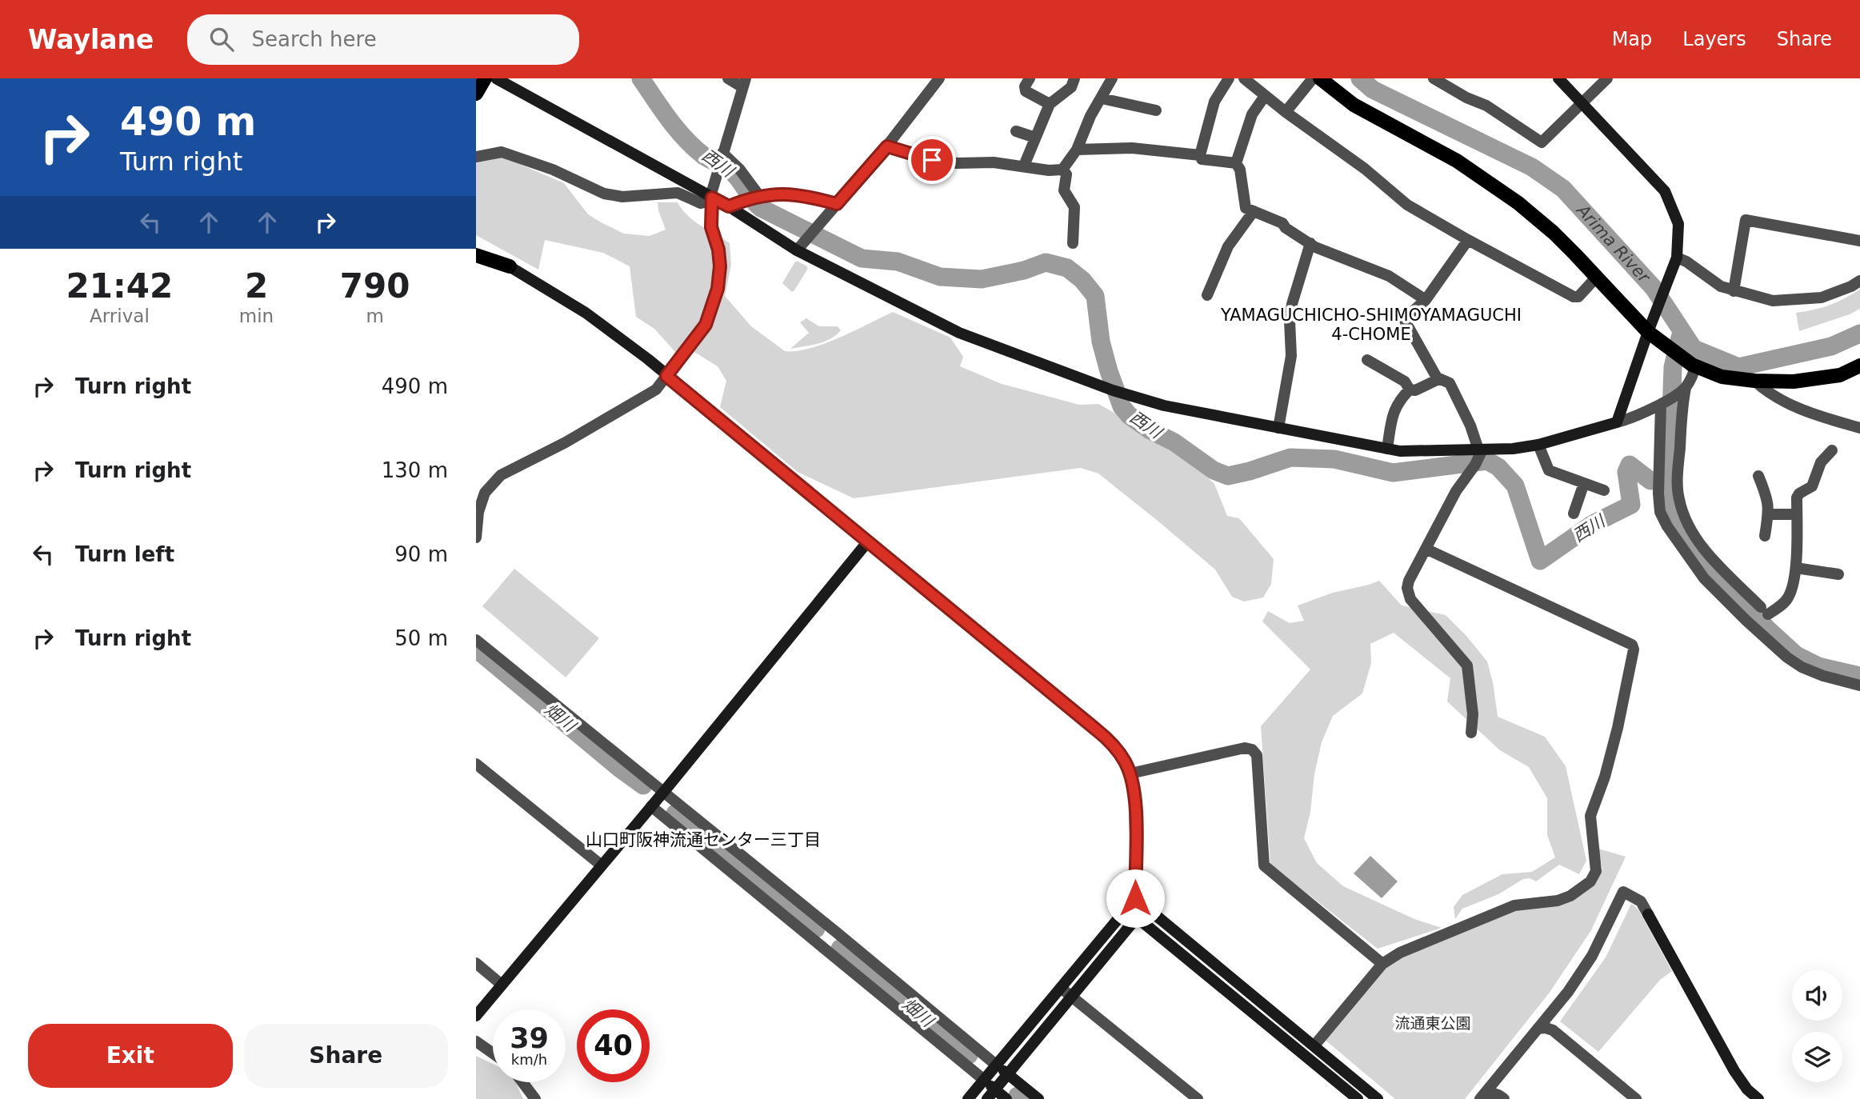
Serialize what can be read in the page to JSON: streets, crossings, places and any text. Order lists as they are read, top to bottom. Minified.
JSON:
{"districts":["YAMAGUCHICHO-SHIMOYAMAGUCHI 4-CHOME","山口町阪神流通センター三丁目"],"water":["西川","Arima River","畑川"],"parks":["流通東公園"],"page":{"header":"Waylane","search":"Search here","nav":["Map","Layers","Share"],"turn":["490 m","Turn right"],"eta":["21:42","Arrival","2","min","790","m"],"list":[{"name":"Turn right","value":"490 m"},{"name":"Turn right","value":"130 m"},{"name":"Turn left","value":"90 m"},{"name":"Turn right","value":"50 m"}],"speed":"39 km/h","limit":"40","buttons":["Exit","Share"]}}
